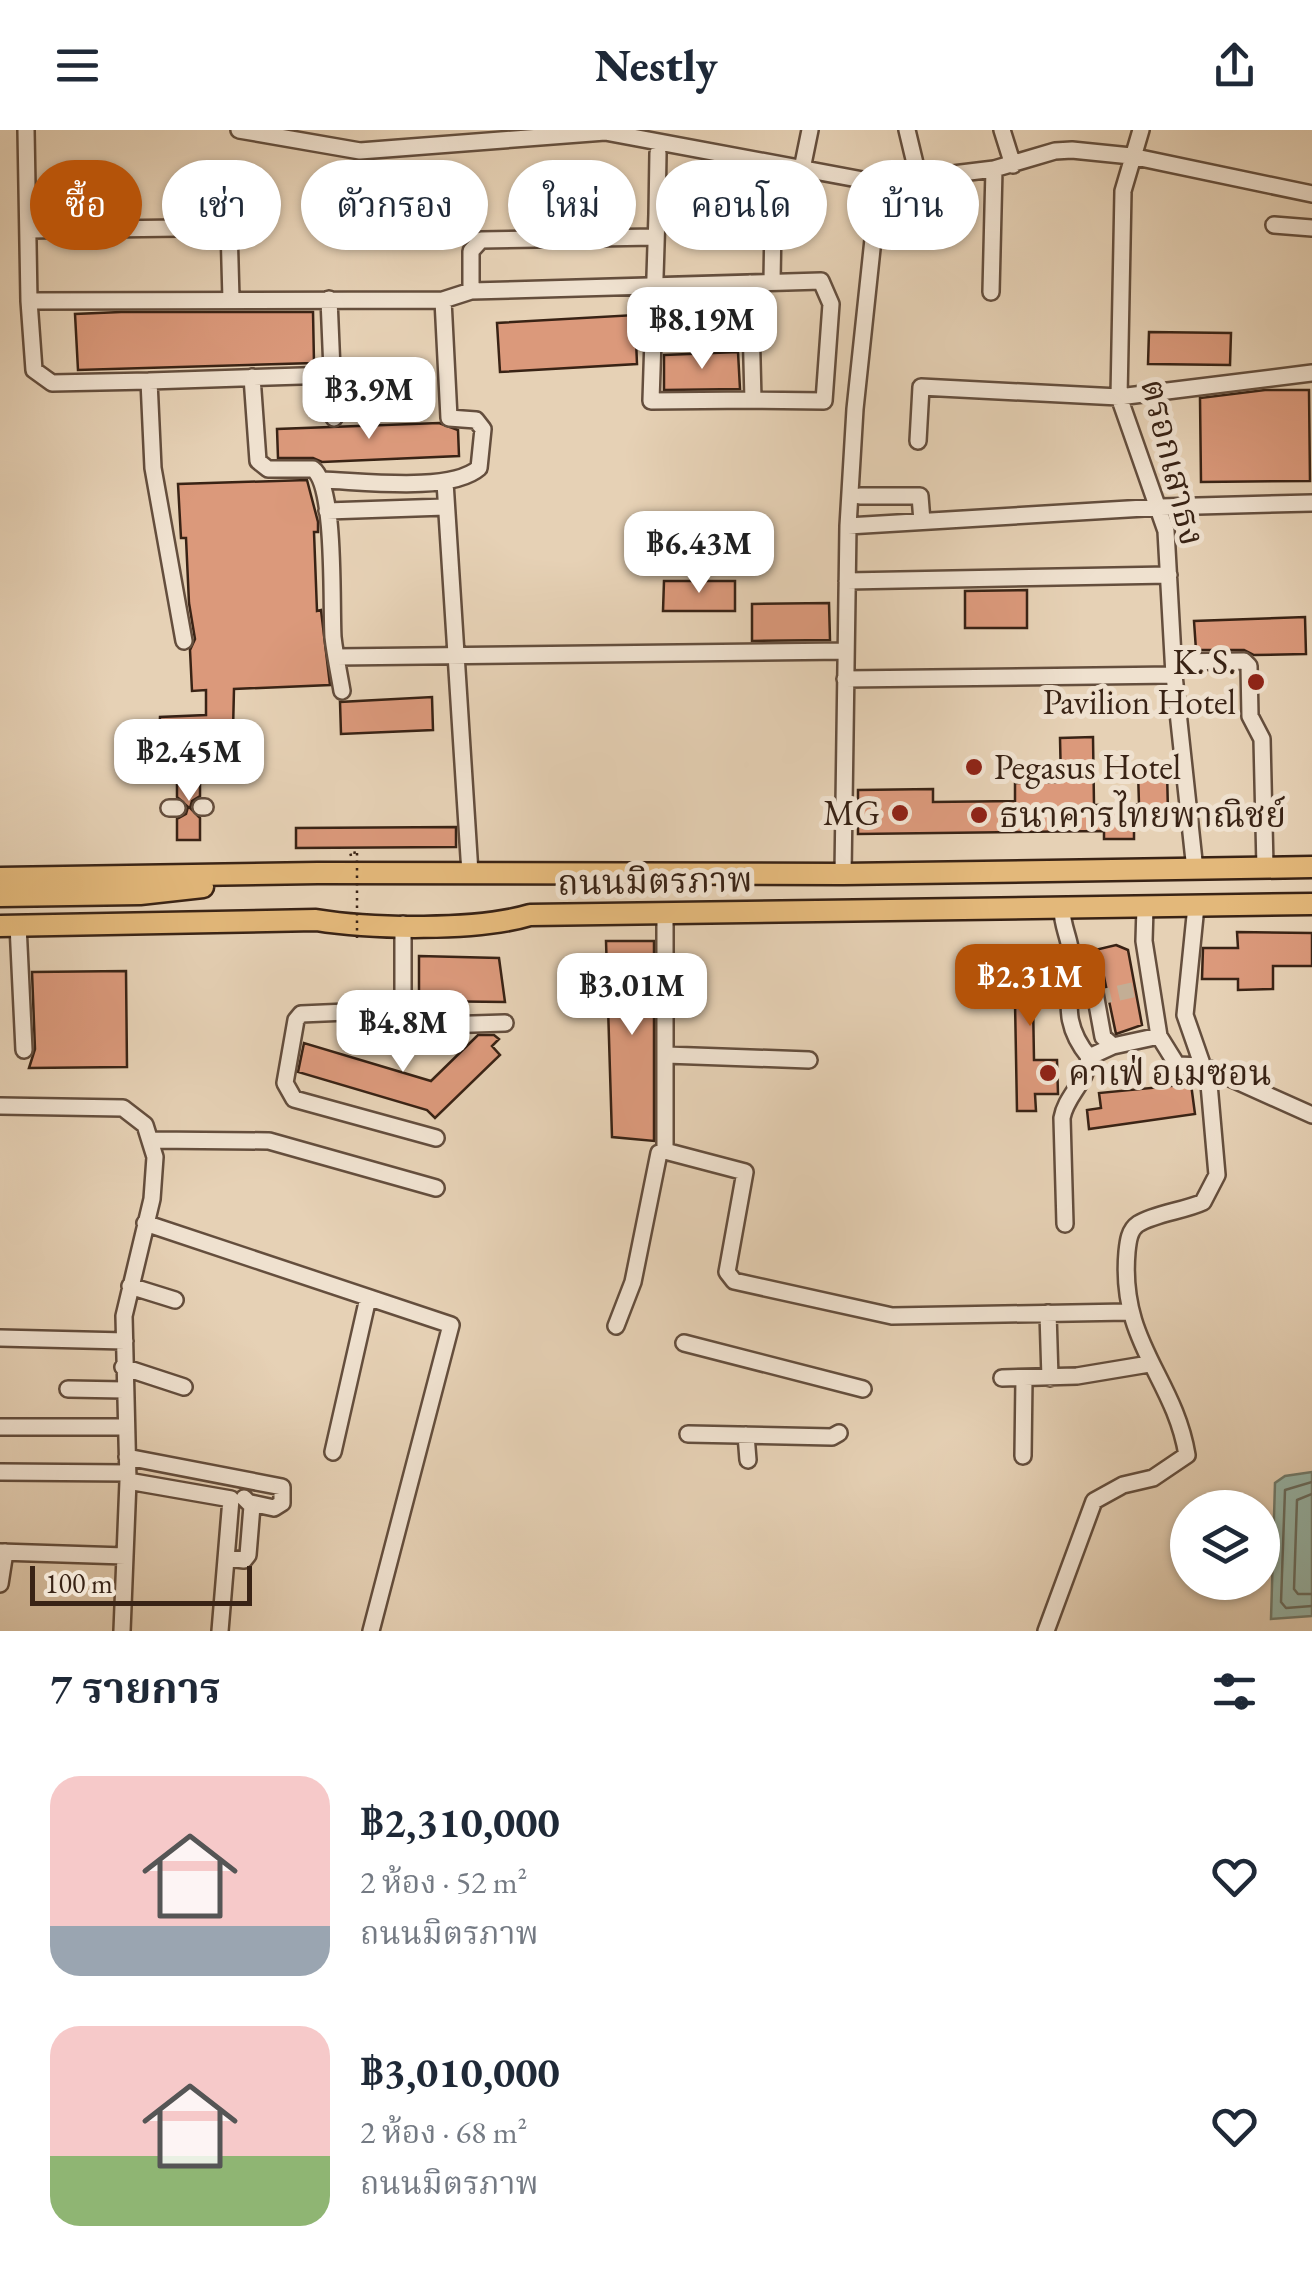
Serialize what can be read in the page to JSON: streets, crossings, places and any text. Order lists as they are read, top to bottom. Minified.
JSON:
{"streets":{"highway":["ถนนมิตรภาพ"],"street":["ตรอกเสาธง"]},"crossings":[["ตรอกเสาธง","ถนนมิตรภาพ"]],"places":["K. S. Pavilion Hotel","Pegasus Hotel","MG","ธนาคารไทยพาณิชย์","คาเฟ่ อเมซอน"],"scale_bar":"100 m","page":{"header":"Nestly","chip":["ซื้อ","เช่า","ตัวกรอง","ใหม่","คอนโด","บ้าน"],"price":["฿8.19M","฿3.9M","฿6.43M","฿2.45M","฿2.31M","฿3.01M","฿4.8M"],"scale":"100 m","heading":"7 รายการ","list":[{"name":"฿2,310,000","note":"2 ห้อง · 52 m² · ถนนมิตรภาพ"},{"name":"฿3,010,000","note":"2 ห้อง · 68 m² · ถนนมิตรภาพ"}]}}
